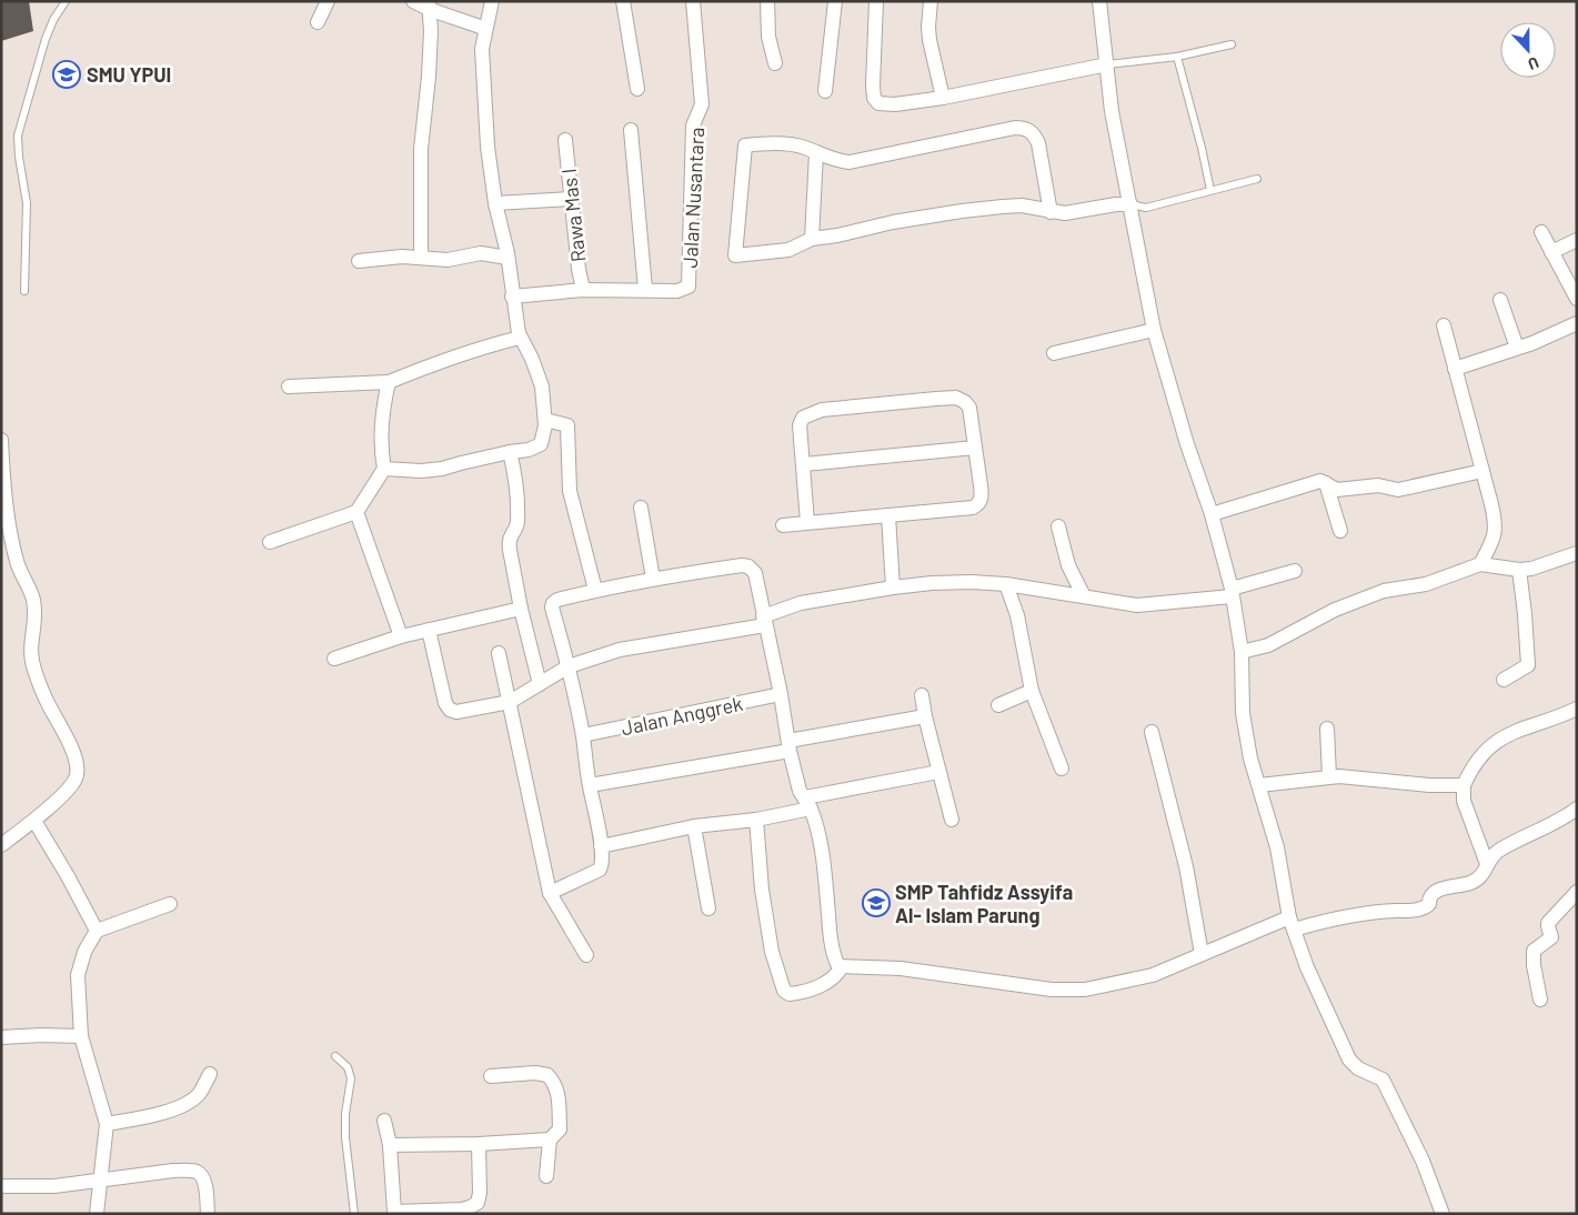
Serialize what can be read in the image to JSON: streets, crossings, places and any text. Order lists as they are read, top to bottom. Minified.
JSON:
{"streets":{"street":["Jalan Nusantara","Rawa Mas I","Jalan Anggrek"]},"crossings":[["Jalan Nusantara","Rawa Mas I"]],"places":{"school or university":["SMU YPUI","SMP Tahfidz Assyifa Al- Islam Parung"]},"north":"bottom"}
